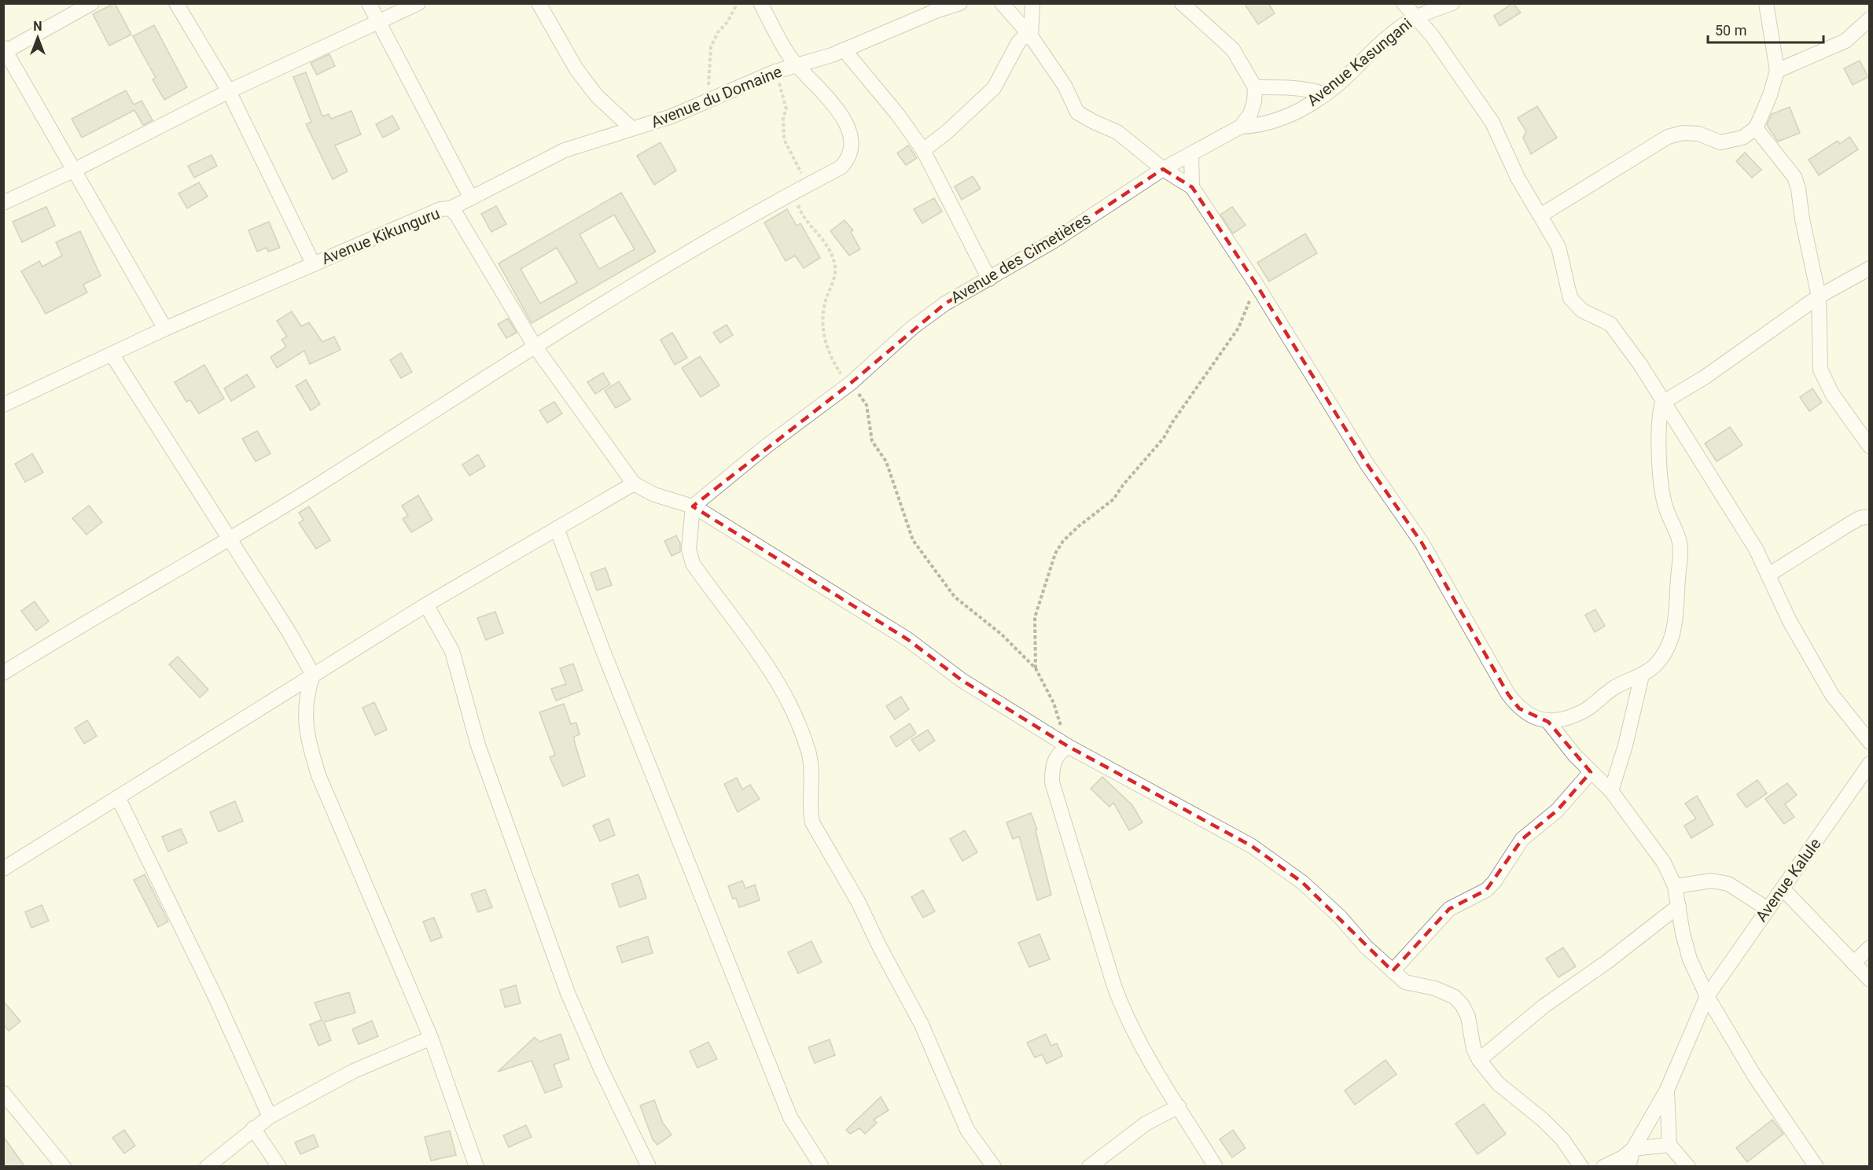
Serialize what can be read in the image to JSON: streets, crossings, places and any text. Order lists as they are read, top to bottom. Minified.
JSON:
{"streets":{"street":["Avenue Kasungani","Avenue du Domaine","Avenue Kikunguru","Avenue des Cimetières","Avenue Kalule"]},"crossings":[["Avenue Kasungani","Avenue des Cimetières"],["Avenue du Domaine","Avenue Kikunguru"],["Avenue Kikunguru","Avenue des Cimetières"]],"scale_bar":"50 m","north":"top"}
